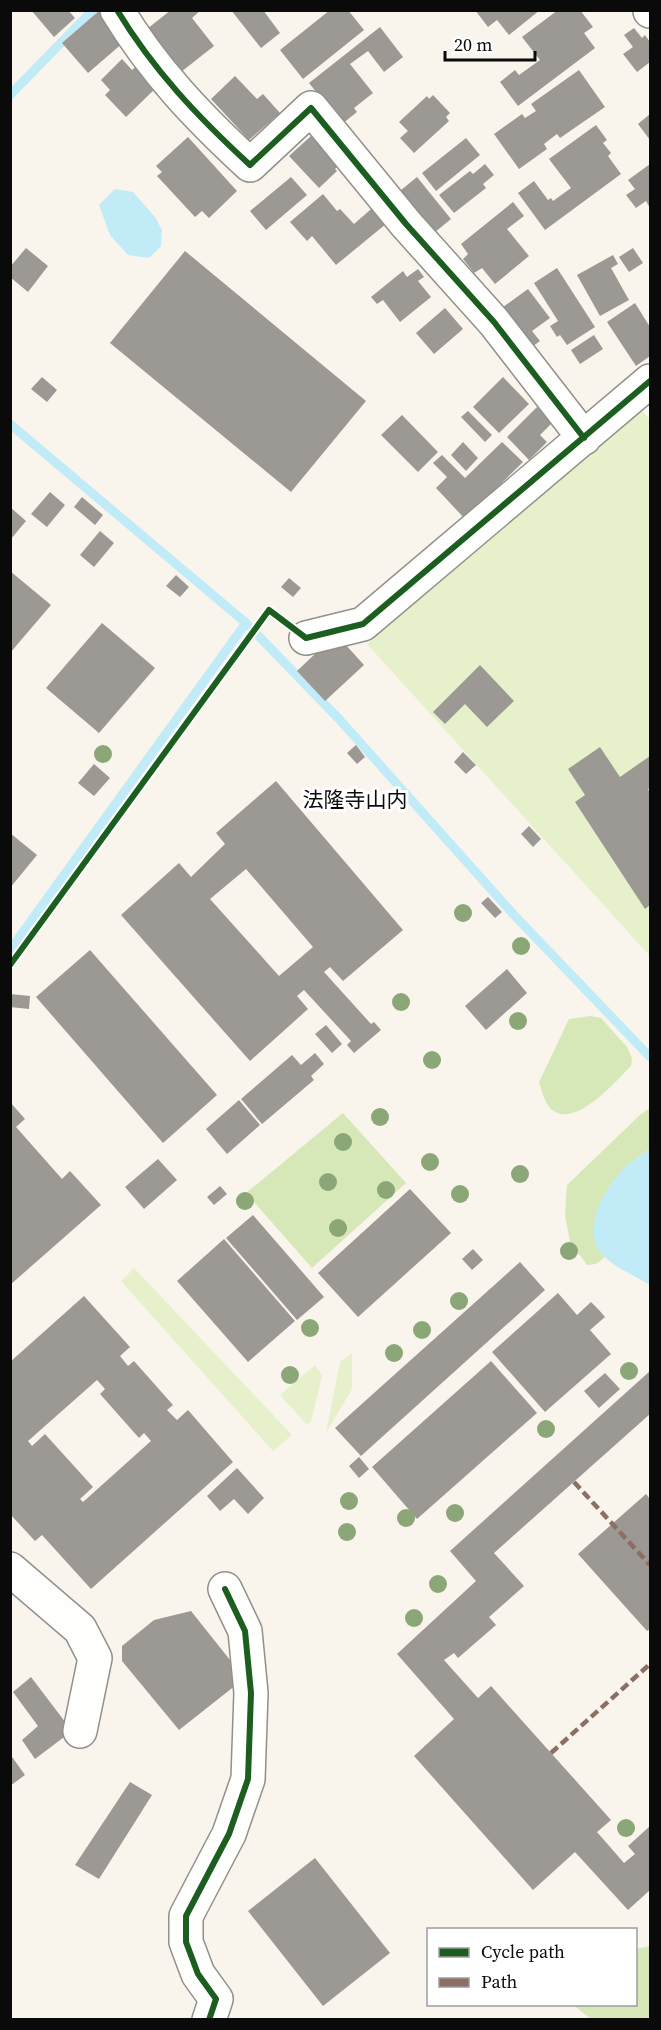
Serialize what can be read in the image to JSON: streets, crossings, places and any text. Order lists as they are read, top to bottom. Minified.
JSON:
{"districts":["法隆寺山内"],"legend":["Cycle path","Path"],"scale_bar":"20 m"}
